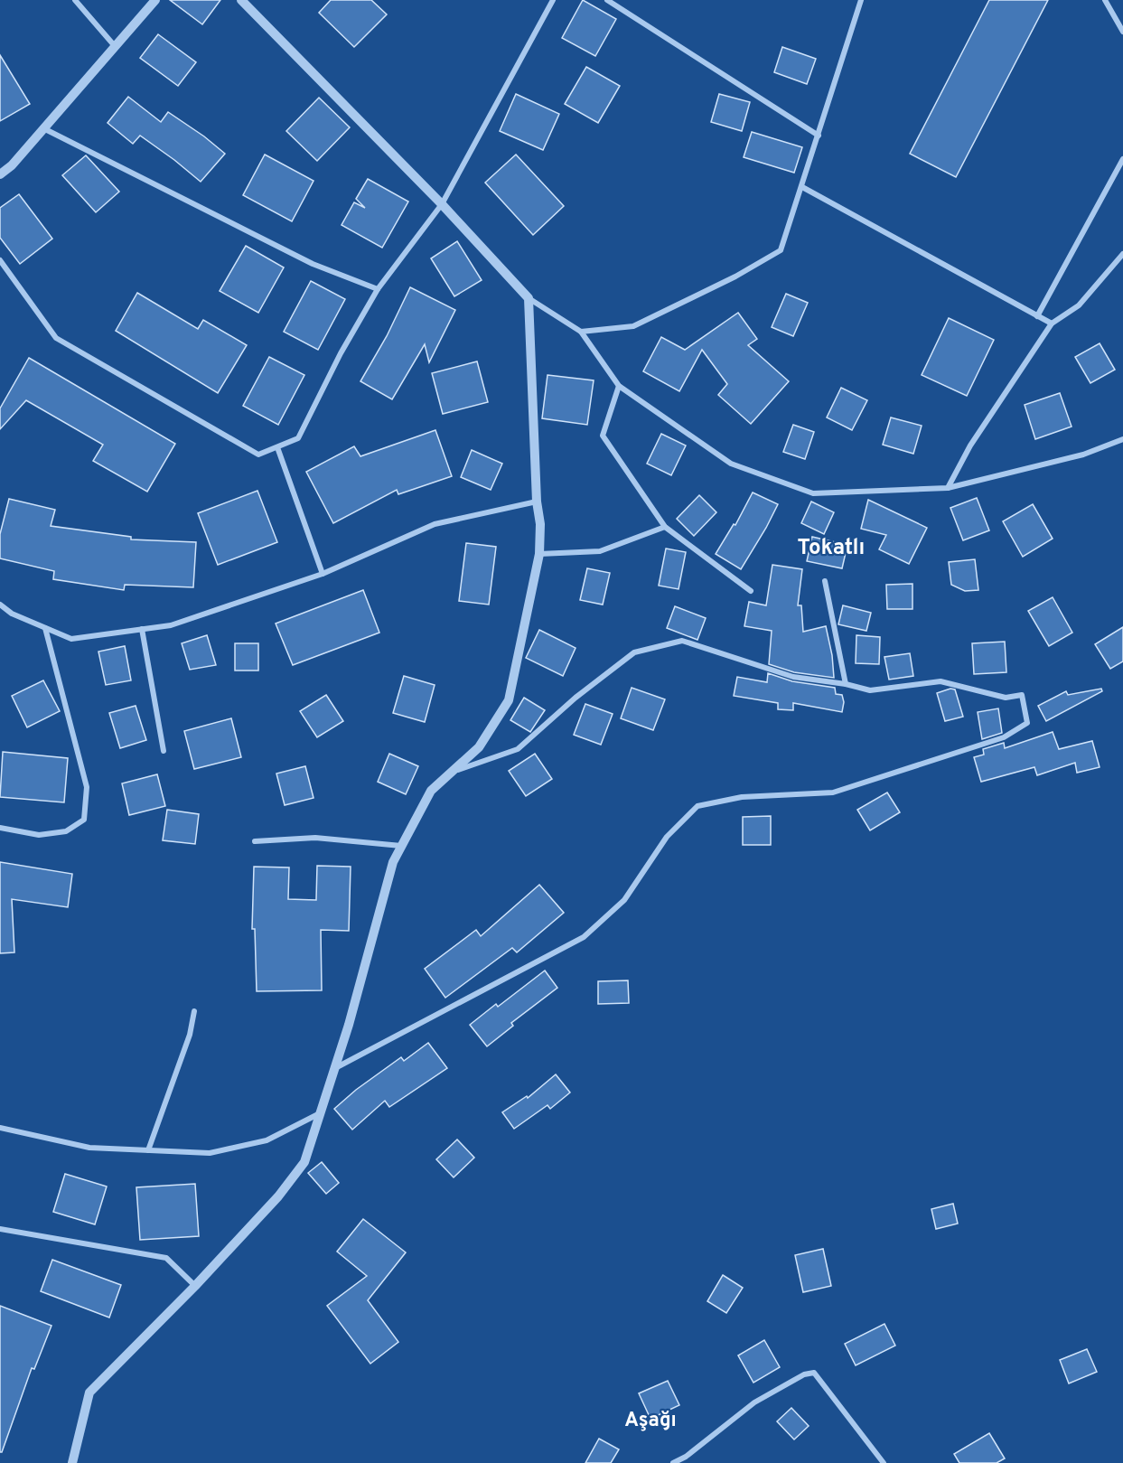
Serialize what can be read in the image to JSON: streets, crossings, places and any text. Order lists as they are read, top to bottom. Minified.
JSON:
{"districts":["Tokatlı","Aşağı"]}
